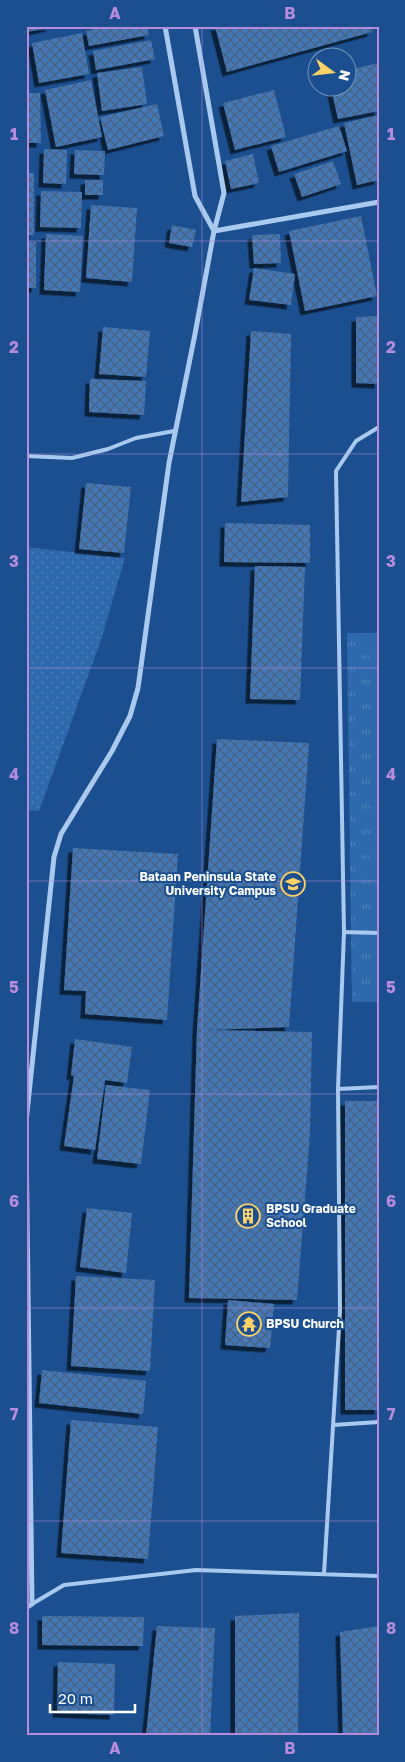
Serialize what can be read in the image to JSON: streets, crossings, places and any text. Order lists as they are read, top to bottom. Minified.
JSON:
{"places":{"school or university":["Bataan Peninsula State University Campus"],"building":["BPSU Graduate School"],"temple":["BPSU Church"]},"scale_bar":"20 m","north":"right","grid":{"columns":["A","B"],"rows":["1","2","3","4","5","6","7","8"]}}
